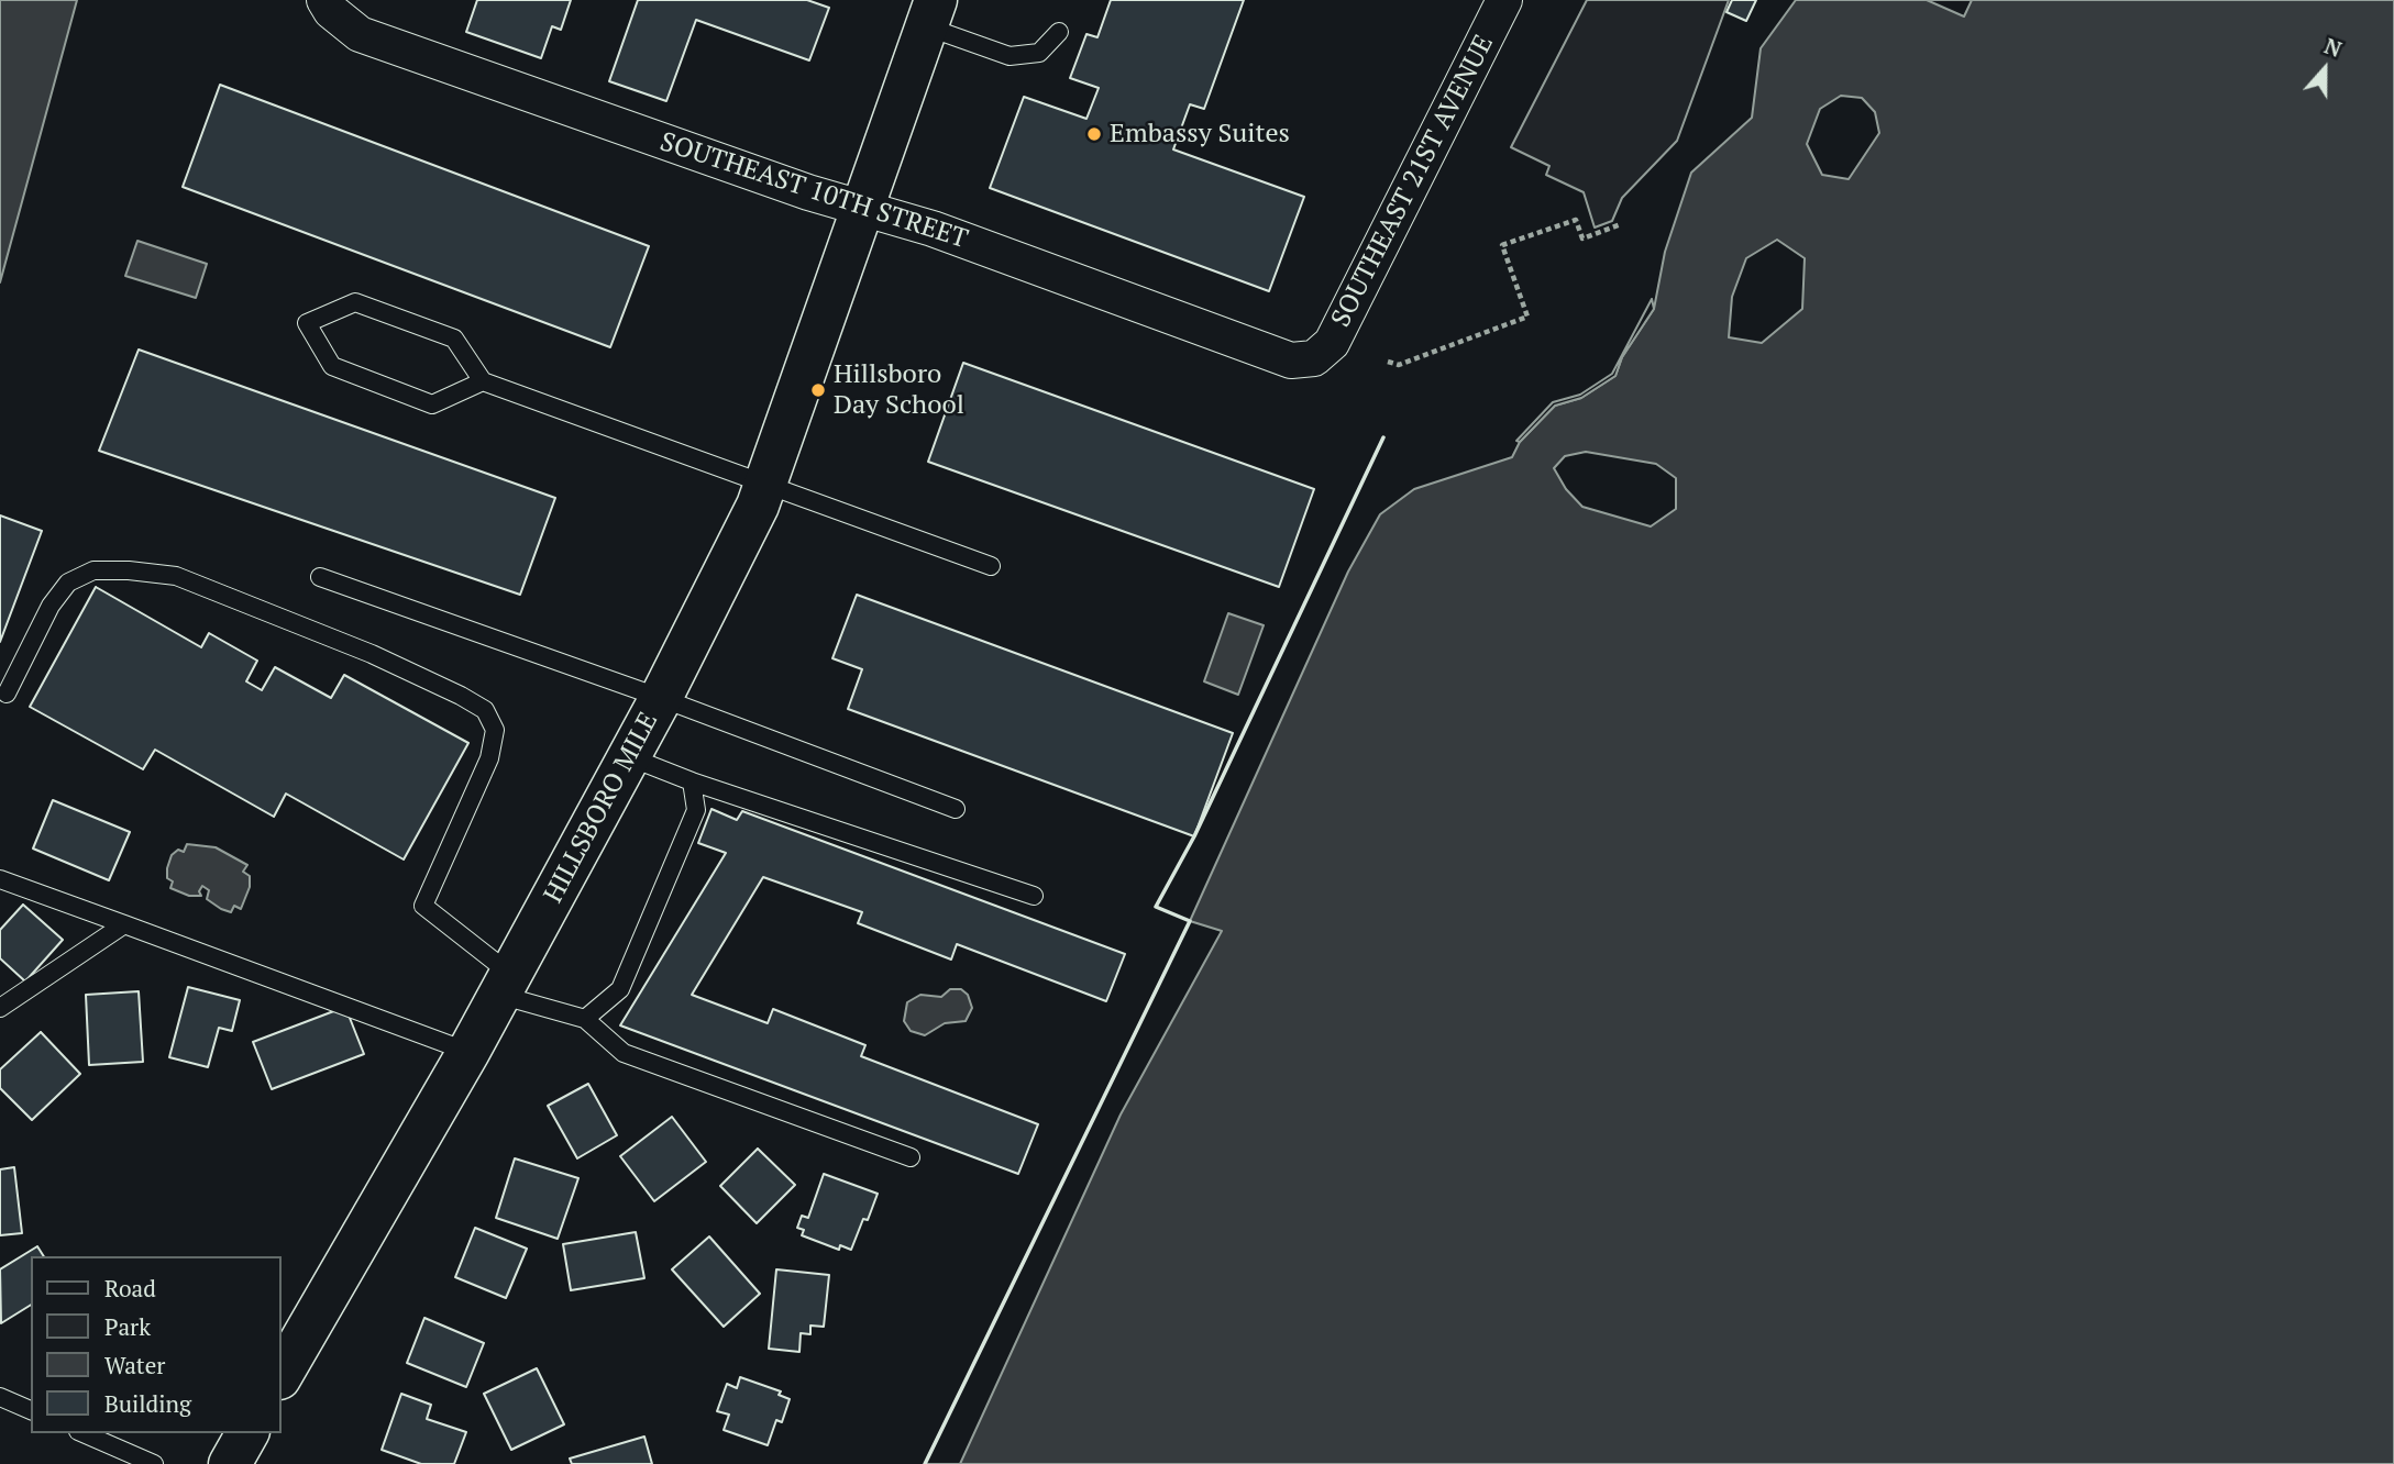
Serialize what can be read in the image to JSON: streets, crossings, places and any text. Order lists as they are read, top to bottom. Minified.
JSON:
{"streets":{"main road":["HILLSBORO MILE"],"street":["SOUTHEAST 21ST AVENUE","SOUTHEAST 10TH STREET"]},"crossings":[["SOUTHEAST 21ST AVENUE","SOUTHEAST 10TH STREET"],["SOUTHEAST 10TH STREET","HILLSBORO MILE"]],"places":["Embassy Suites","Hillsboro Day School"],"legend":["Road","Park","Water","Building"],"north":"top"}
